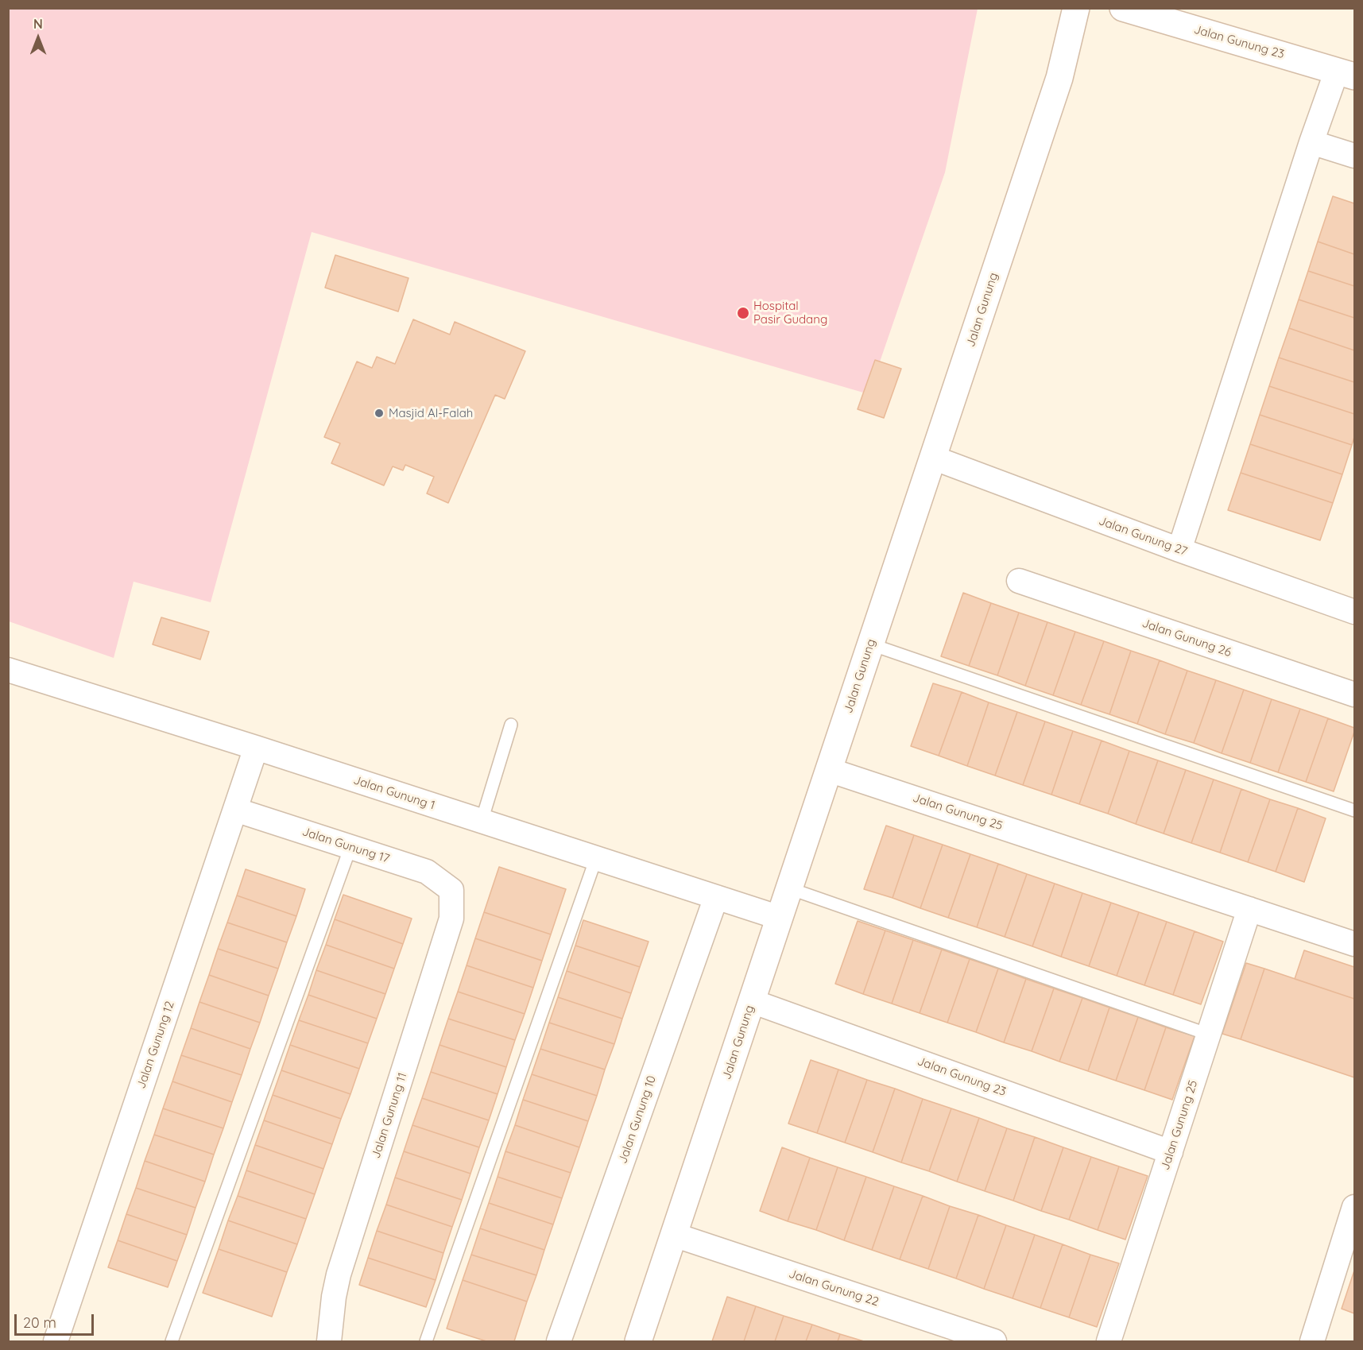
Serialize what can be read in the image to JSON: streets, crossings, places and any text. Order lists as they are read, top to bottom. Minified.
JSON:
{"streets":{"street":["Jalan Gunung 23","Jalan Gunung","Jalan Gunung 27","Jalan Gunung 26","Jalan Gunung 1","Jalan Gunung 25","Jalan Gunung 17","Jalan Gunung 12","Jalan Gunung 11","Jalan Gunung 10","Jalan Gunung 22"]},"crossings":[["Jalan Gunung 23","Jalan Gunung"],["Jalan Gunung 23","Jalan Gunung 25"],["Jalan Gunung","Jalan Gunung 27"],["Jalan Gunung","Jalan Gunung 1"],["Jalan Gunung","Jalan Gunung 25"],["Jalan Gunung","Jalan Gunung 22"],["Jalan Gunung 1","Jalan Gunung 12"],["Jalan Gunung 1","Jalan Gunung 10"],["Jalan Gunung 17","Jalan Gunung 12"],["Jalan Gunung 17","Jalan Gunung 11"]],"places":["Hospital Pasir Gudang","Masjid Al-Falah"],"scale_bar":"20 m","north":"top"}
